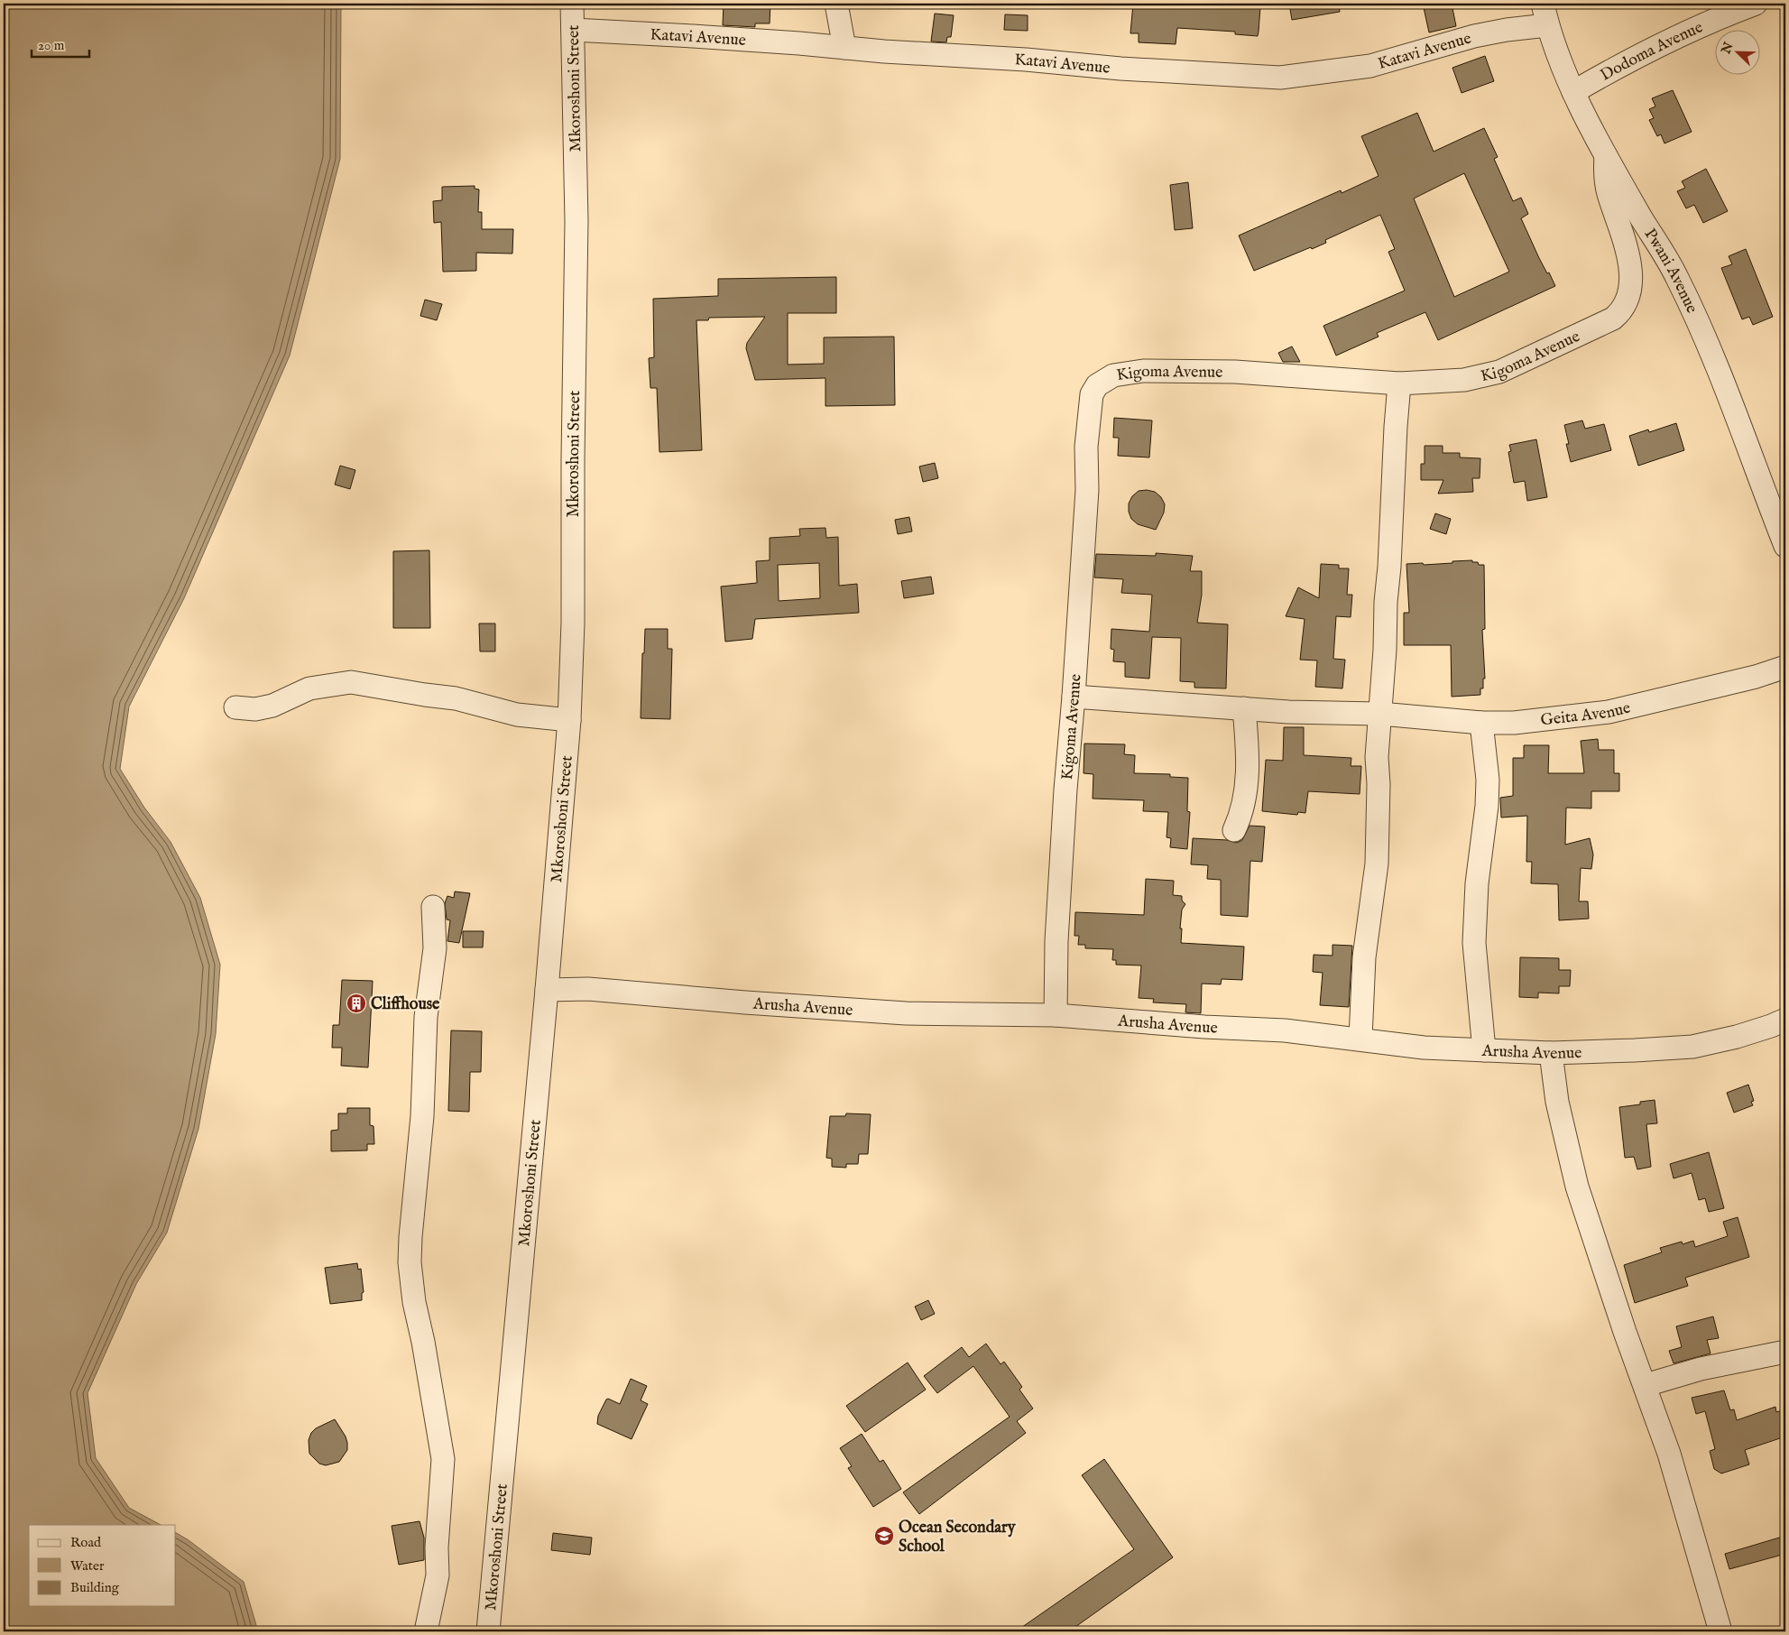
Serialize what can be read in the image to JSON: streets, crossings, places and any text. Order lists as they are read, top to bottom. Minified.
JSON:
{"streets":{"street":["Katavi Avenue","Dodoma Avenue","Mkoroshoni Street","Pwani Avenue","Kigoma Avenue","Geita Avenue","Arusha Avenue"]},"crossings":[["Katavi Avenue","Mkoroshoni Street"],["Katavi Avenue","Pwani Avenue"],["Dodoma Avenue","Pwani Avenue"],["Mkoroshoni Street","Arusha Avenue"],["Pwani Avenue","Kigoma Avenue"],["Kigoma Avenue","Geita Avenue"],["Kigoma Avenue","Arusha Avenue"]],"places":{"building":["Cliffhouse"],"school or university":["Ocean Secondary School"]},"legend":["Road","Water","Building"],"scale_bar":"20 m","north":"top left"}
